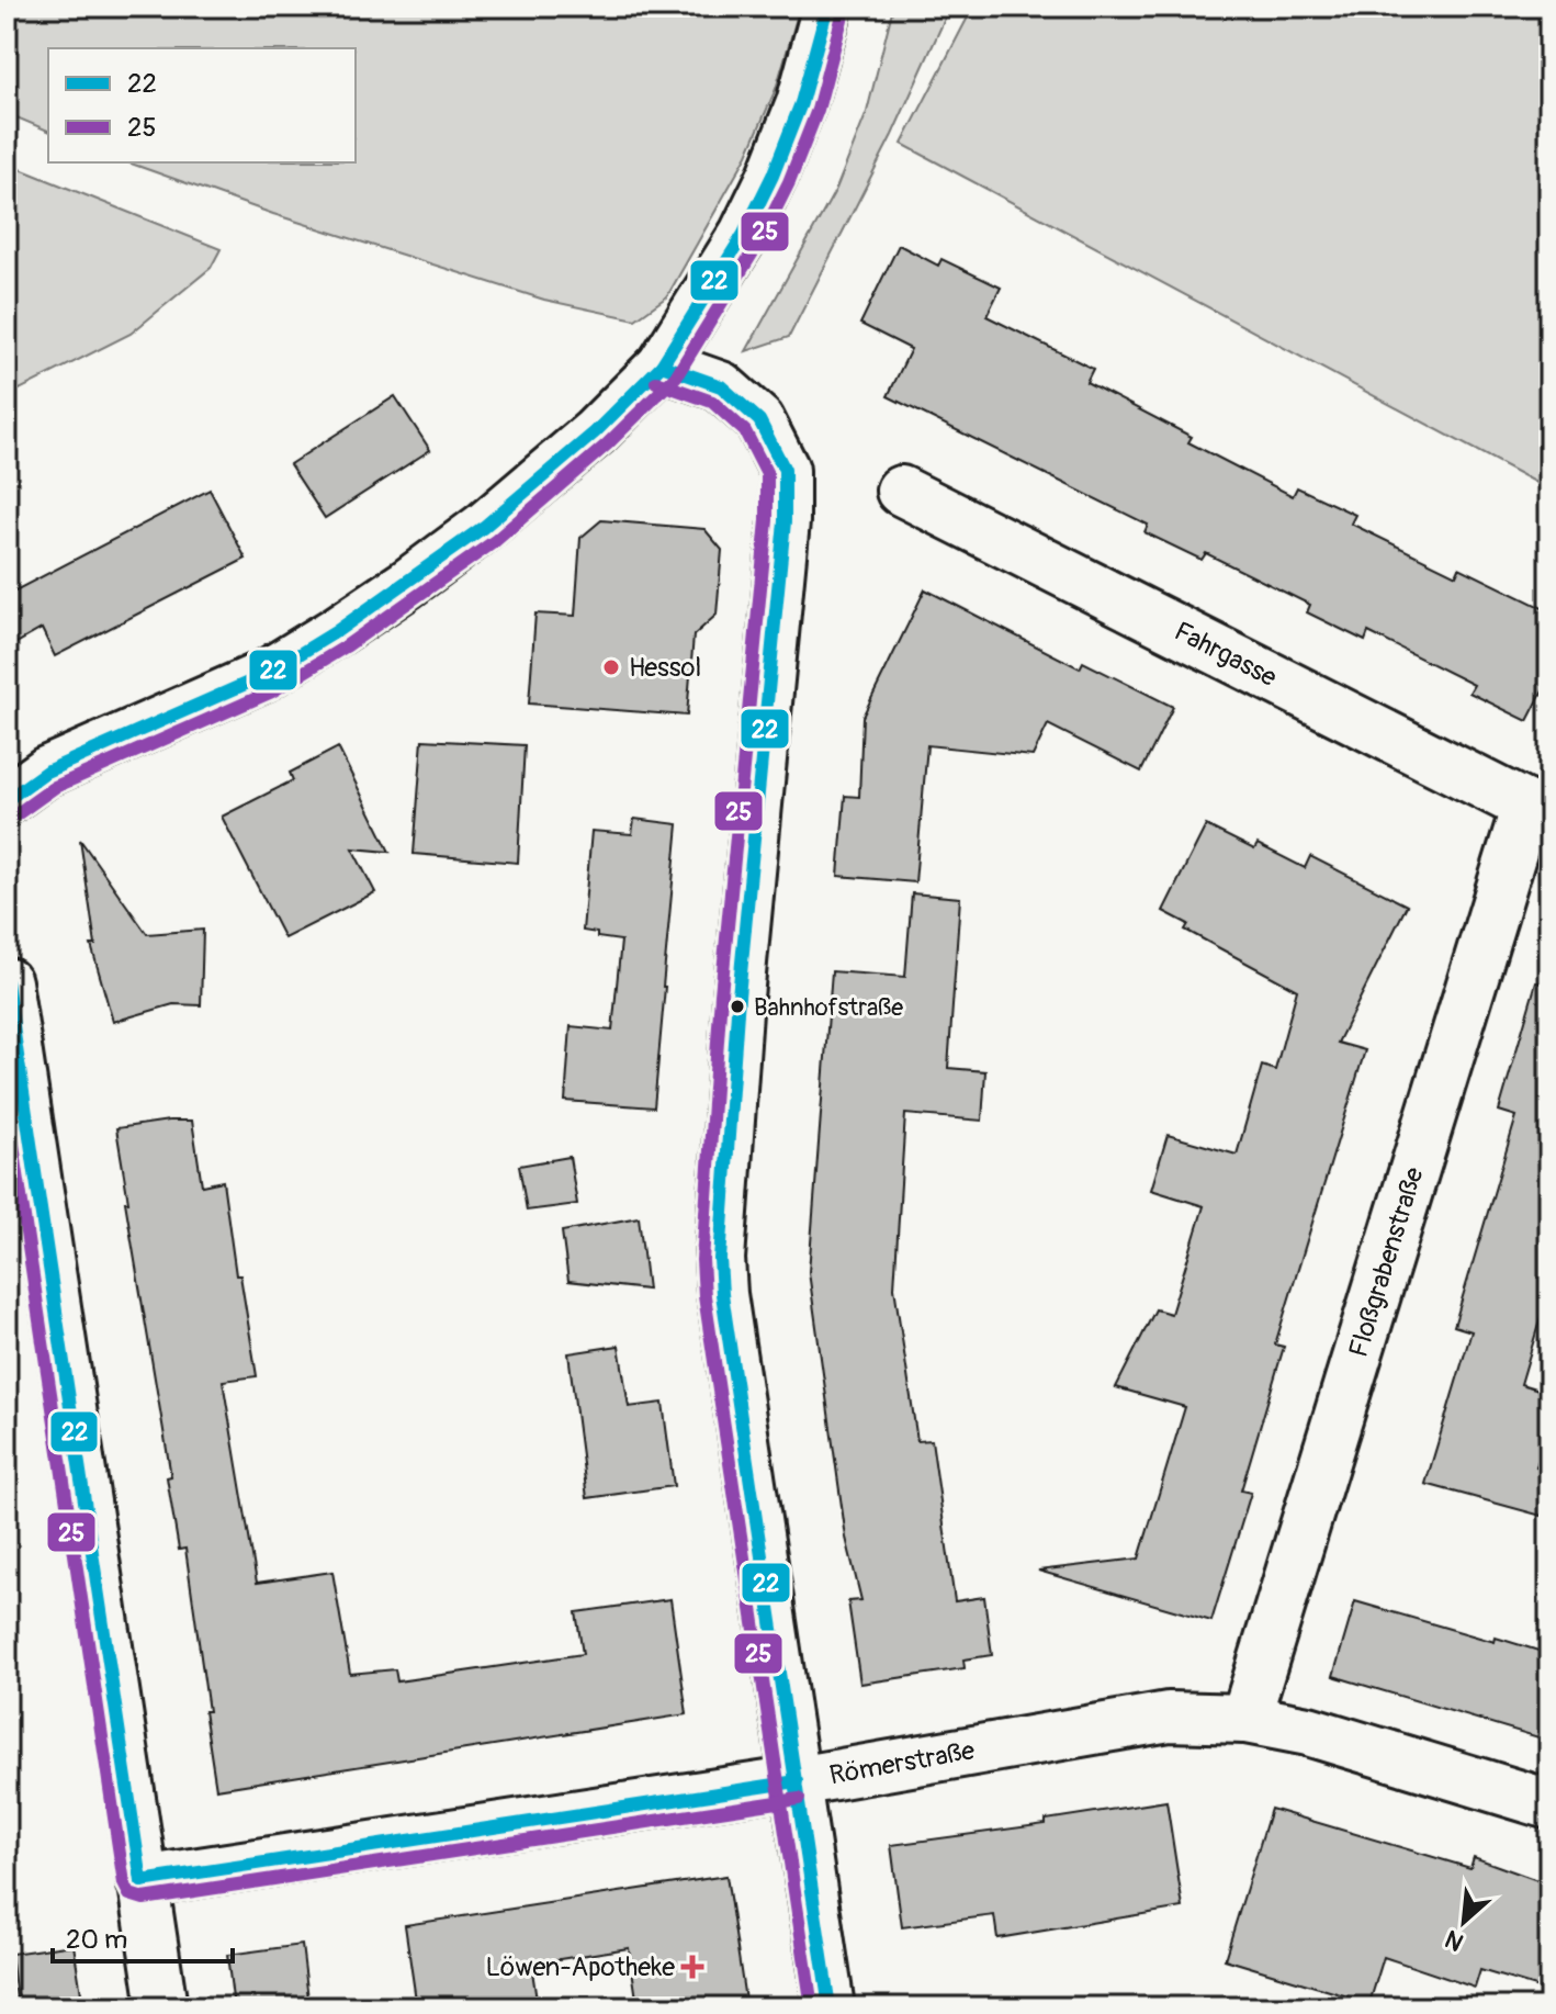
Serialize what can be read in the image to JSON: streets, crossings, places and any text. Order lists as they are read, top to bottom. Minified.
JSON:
{"streets":{"street":["Fahrgasse","Floßgrabenstraße","Römerstraße"]},"crossings":[["Fahrgasse","Floßgrabenstraße"],["Floßgrabenstraße","Römerstraße"]],"places":{"other":["Hessol","Bahnhofstraße"],"health":["Löwen-Apotheke"]},"lines":["transit line 22","transit line 25"],"legend":["22","25"],"scale_bar":"20 m","north":"bottom left"}
